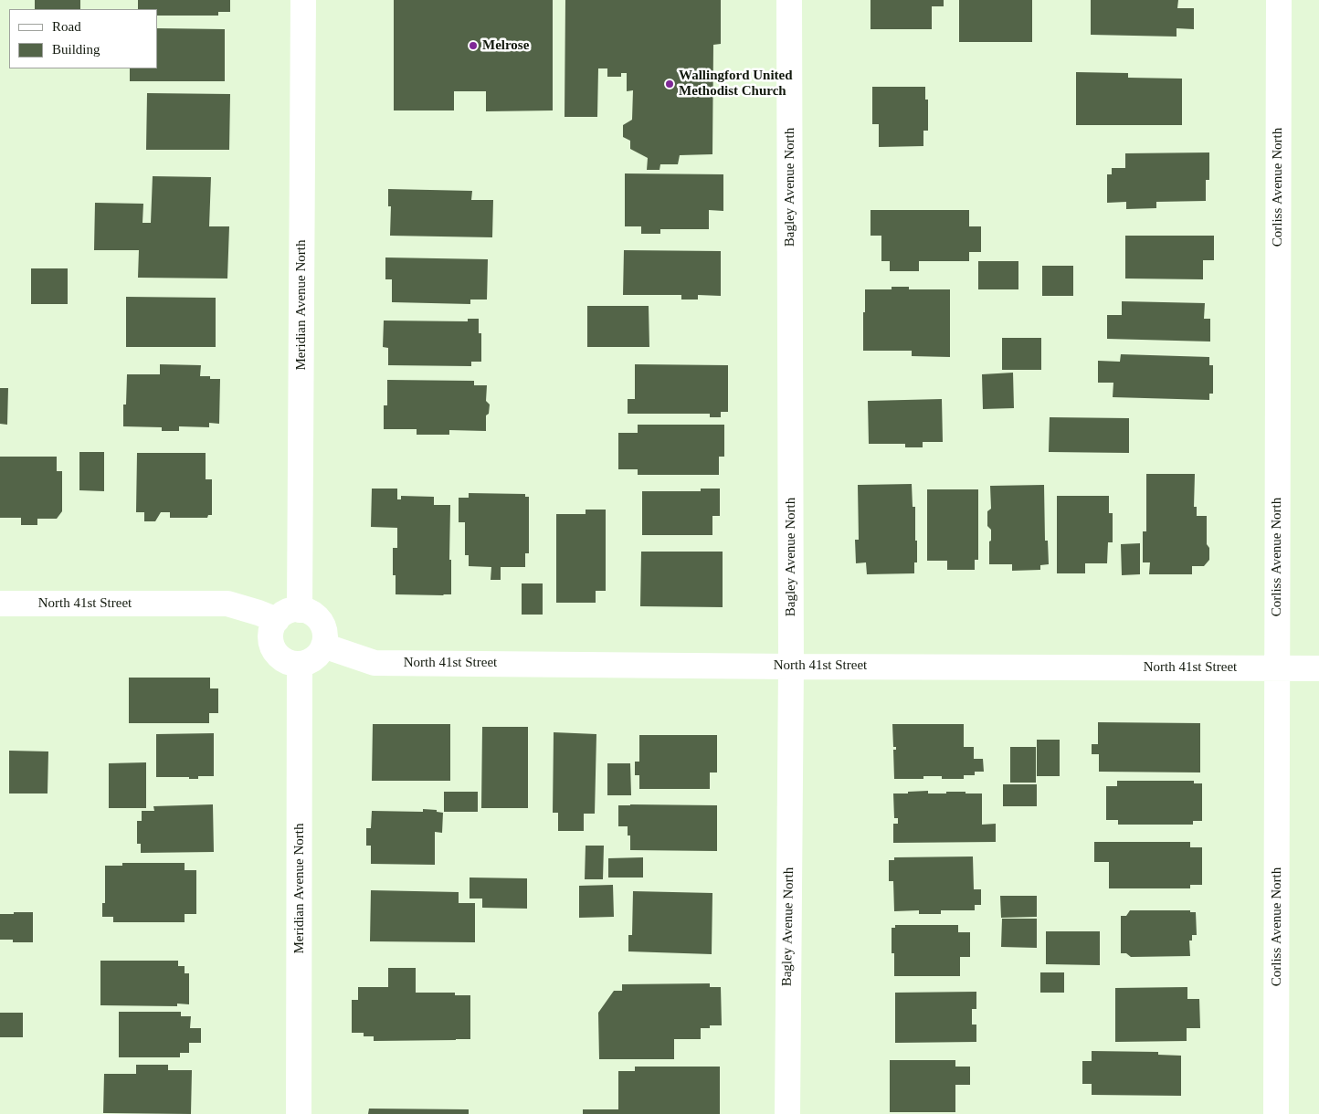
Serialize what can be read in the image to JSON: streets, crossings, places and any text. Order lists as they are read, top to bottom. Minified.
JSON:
{"streets":{"street":["Bagley Avenue North","Corliss Avenue North","Meridian Avenue North","North 41st Street"]},"crossings":[["Bagley Avenue North","North 41st Street"],["Corliss Avenue North","North 41st Street"],["Meridian Avenue North","North 41st Street"]],"places":["Melrose","Wallingford United Methodist Church"],"legend":["Road","Building"]}
